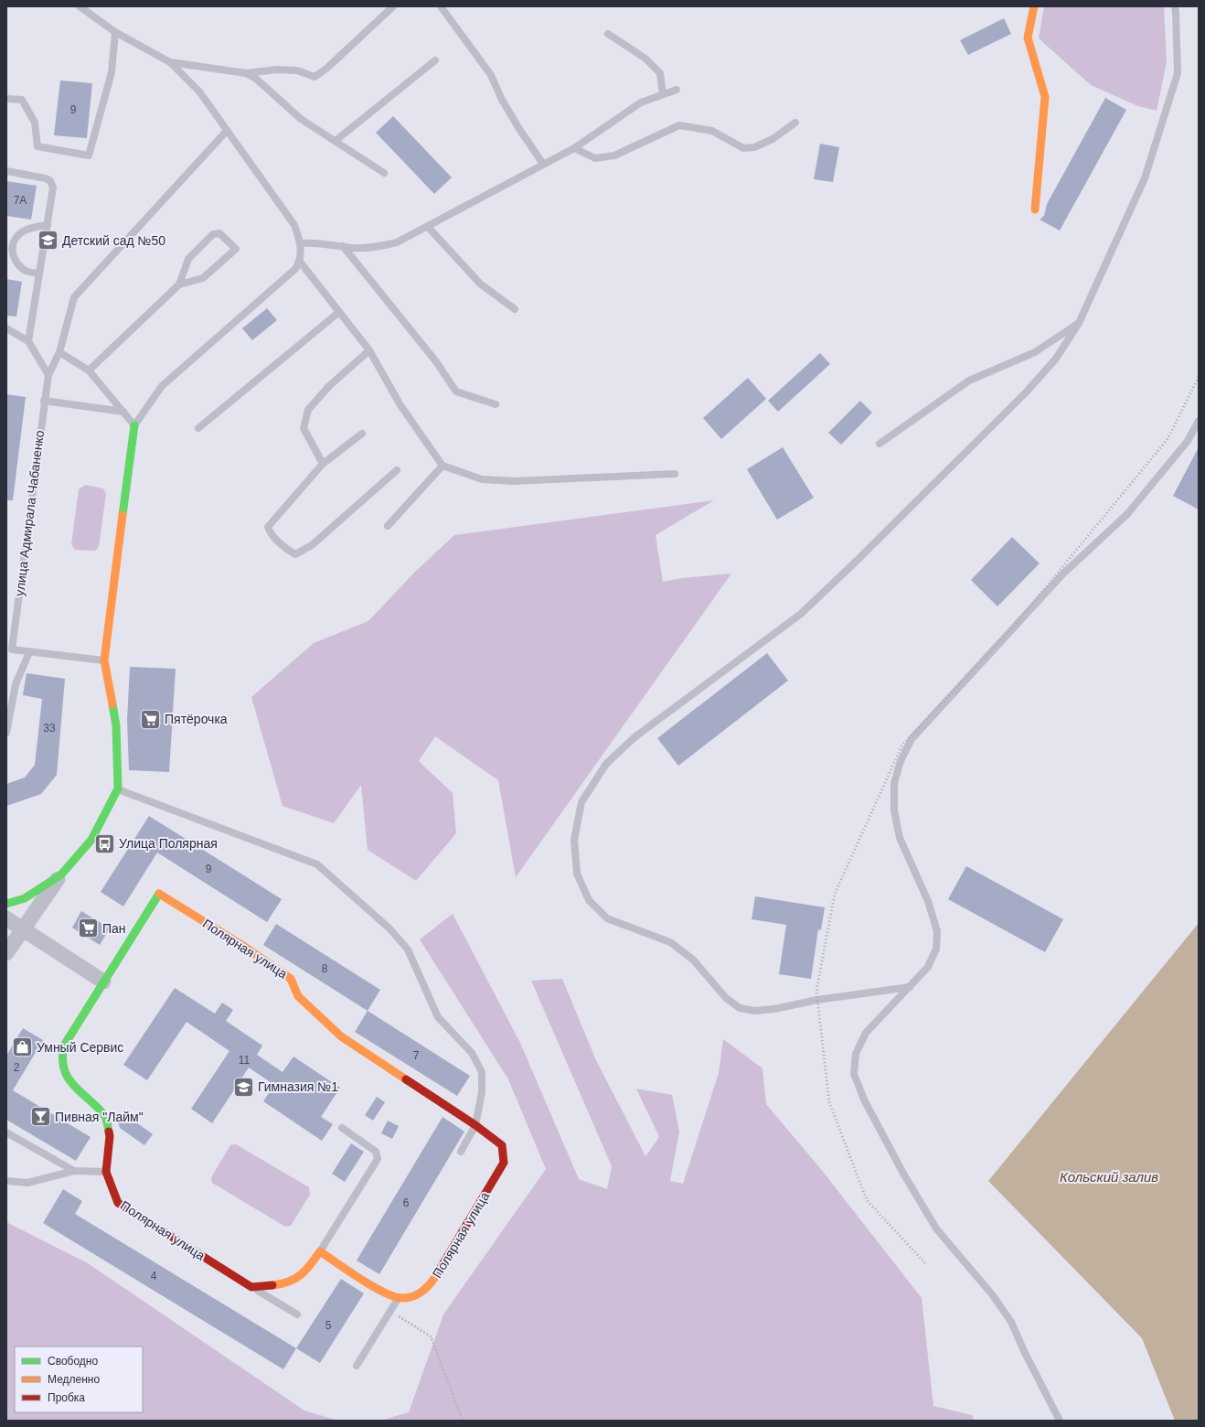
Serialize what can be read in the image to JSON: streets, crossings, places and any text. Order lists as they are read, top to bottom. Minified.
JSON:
{"streets":{"street":["Полярная улица"],"lane":["улица Адмирала Чабаненко"]},"water":["Кольский залив"],"places":{"school or university":["Детский сад №50","Гимназия №1"],"supermarket":["Пятёрочка","Пан"],"bus stop":["Улица Полярная"],"shop":["Умный Сервис"],"bar":["Пивная \"Лайм\""]},"house_numbers":["9","7А","33","9","8","7","11","2","6","4","5"],"legend":["Свободно","Медленно","Пробка"]}
